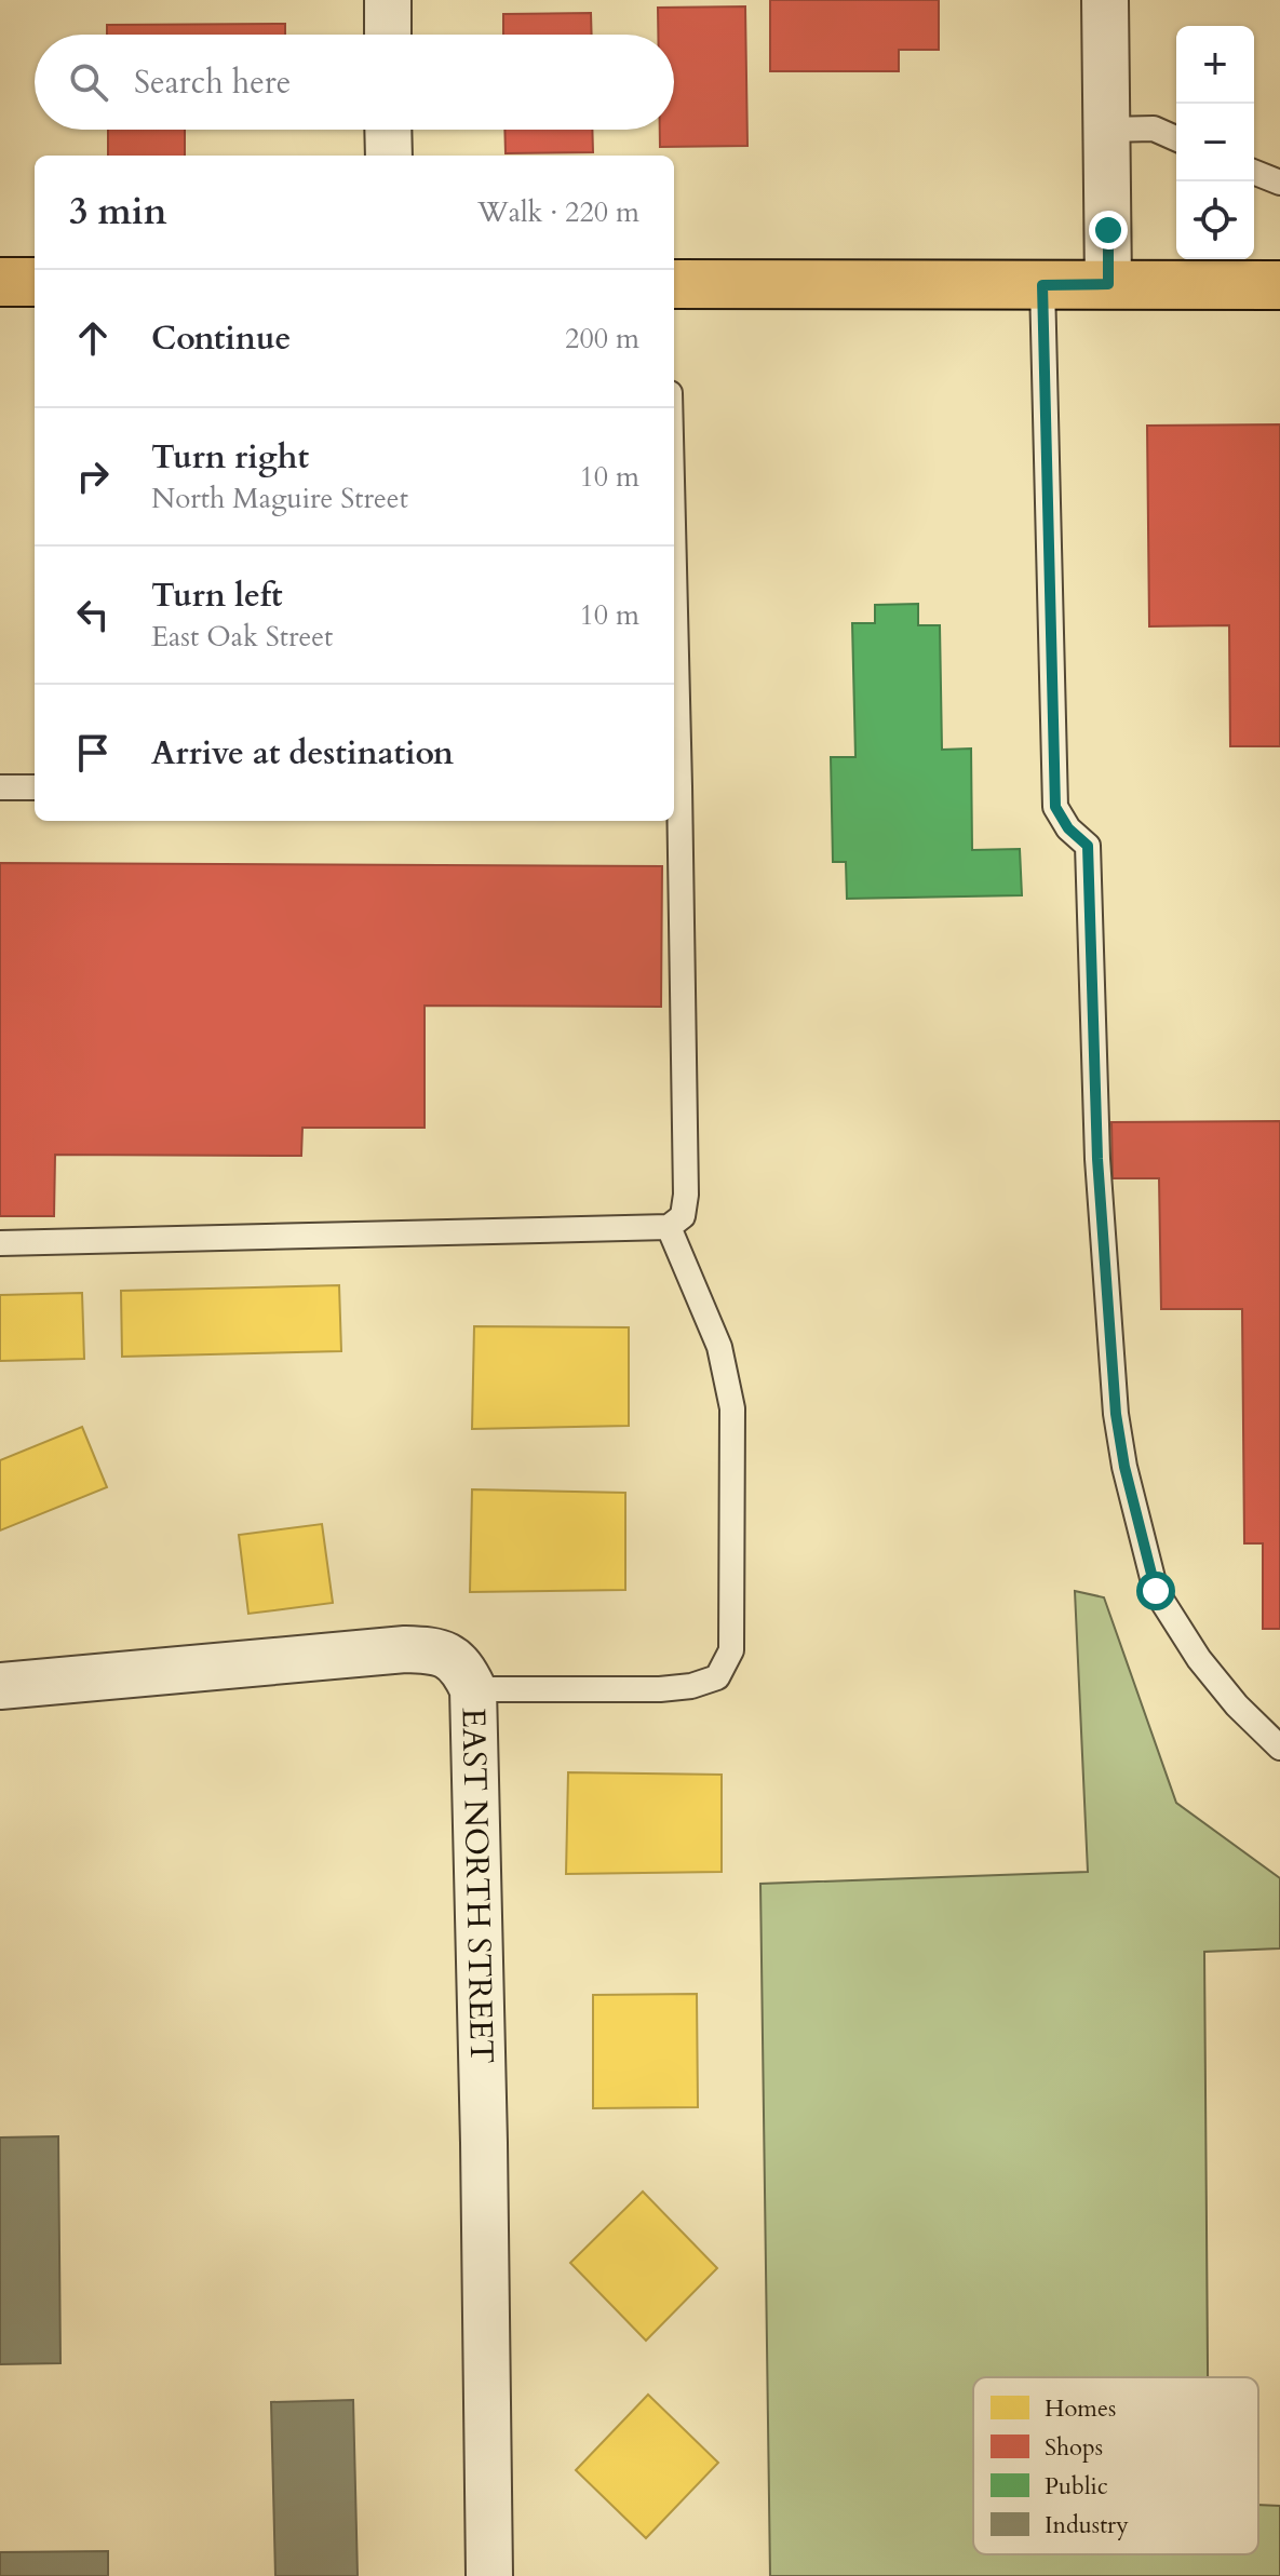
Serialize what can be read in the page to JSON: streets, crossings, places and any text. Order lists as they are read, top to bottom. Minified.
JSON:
{"streets":{"street":["EAST NORTH STREET"]},"legend":["Homes","Shops","Public","Industry"],"page":{"map_buttons":["+","−"],"search":"Search here","heading":["3 min","Walk · 220 m"],"list":[["Continue","200 m"],["Turn right","North Maguire Street","10 m"],["Turn left","East Oak Street","10 m"],"Arrive at destination"]}}
